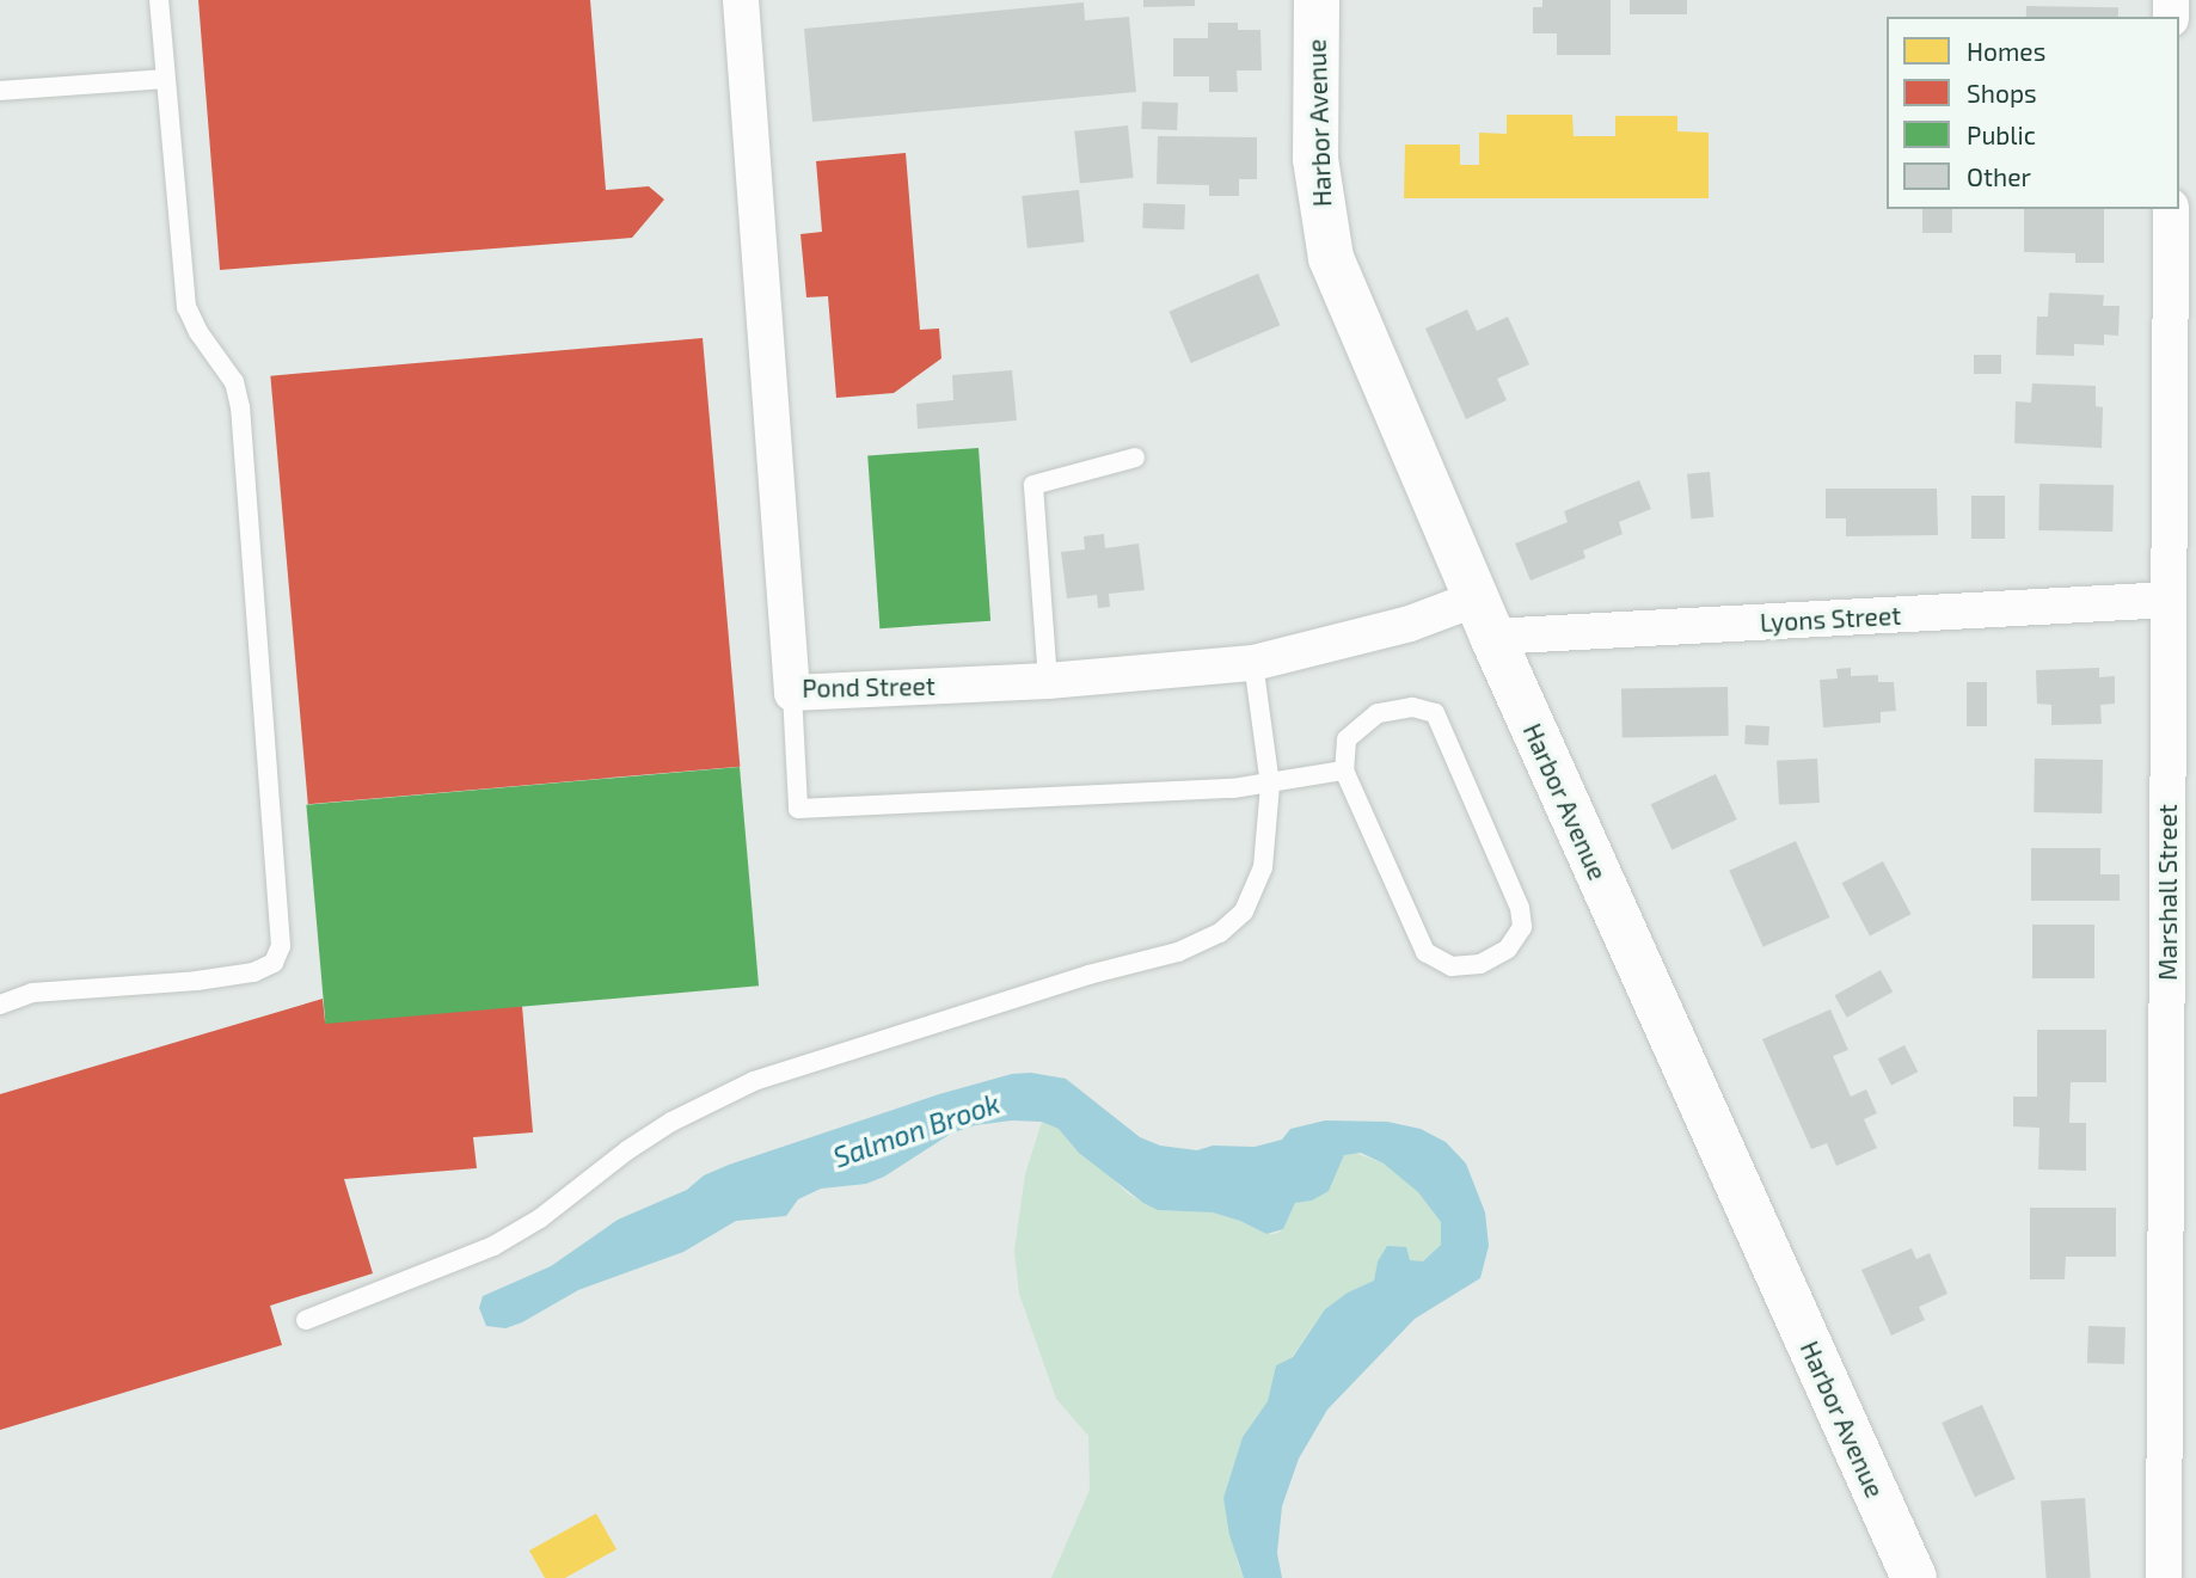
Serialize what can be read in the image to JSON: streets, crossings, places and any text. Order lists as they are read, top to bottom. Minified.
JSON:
{"streets":{"street":["Harbor Avenue","Lyons Street","Pond Street","Marshall Street"]},"crossings":[["Harbor Avenue","Lyons Street"],["Harbor Avenue","Pond Street"],["Lyons Street","Pond Street"],["Lyons Street","Marshall Street"]],"water":["Salmon Brook"],"legend":["Homes","Shops","Public","Other"]}
